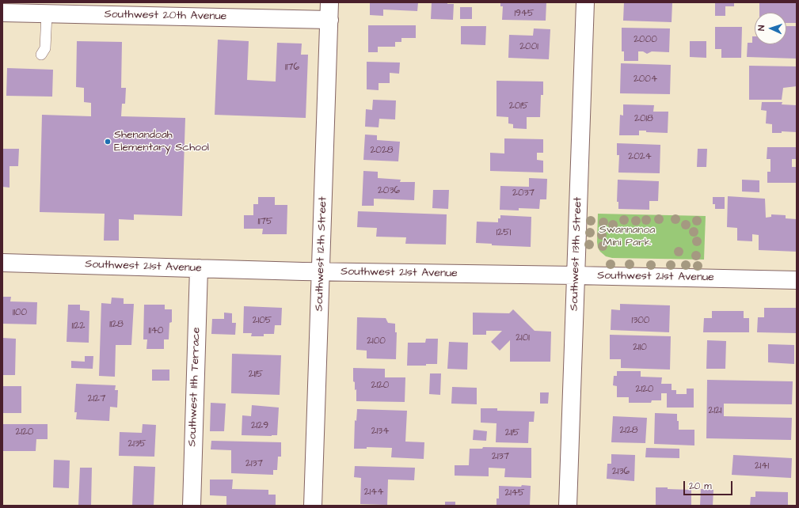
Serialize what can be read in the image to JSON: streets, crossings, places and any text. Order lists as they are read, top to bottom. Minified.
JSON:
{"streets":{"street":["Southwest 20th Avenue","Southwest 12th Street","Southwest 13th Street","Southwest 21st Avenue","Southwest 11th Terrace"]},"crossings":[["Southwest 20th Avenue","Southwest 12th Street"],["Southwest 12th Street","Southwest 21st Avenue"],["Southwest 13th Street","Southwest 21st Avenue"],["Southwest 21st Avenue","Southwest 11th Terrace"]],"parks":["Swannanoa Mini Park"],"places":["Shenandoah Elementary School"],"house_numbers":["1945","2000","2001","1176","2004","2015","2018","2028","2024","2036","2037","1175","1251","1100","2105","1300","1128","1122","1140","2101","2100","2110","2115","2120","2120","2127","2121","2129","2128","2134","2120","2115","2135","2137","2137","2141","2136","2144","2145"],"scale_bar":"20 m","north":"left"}
